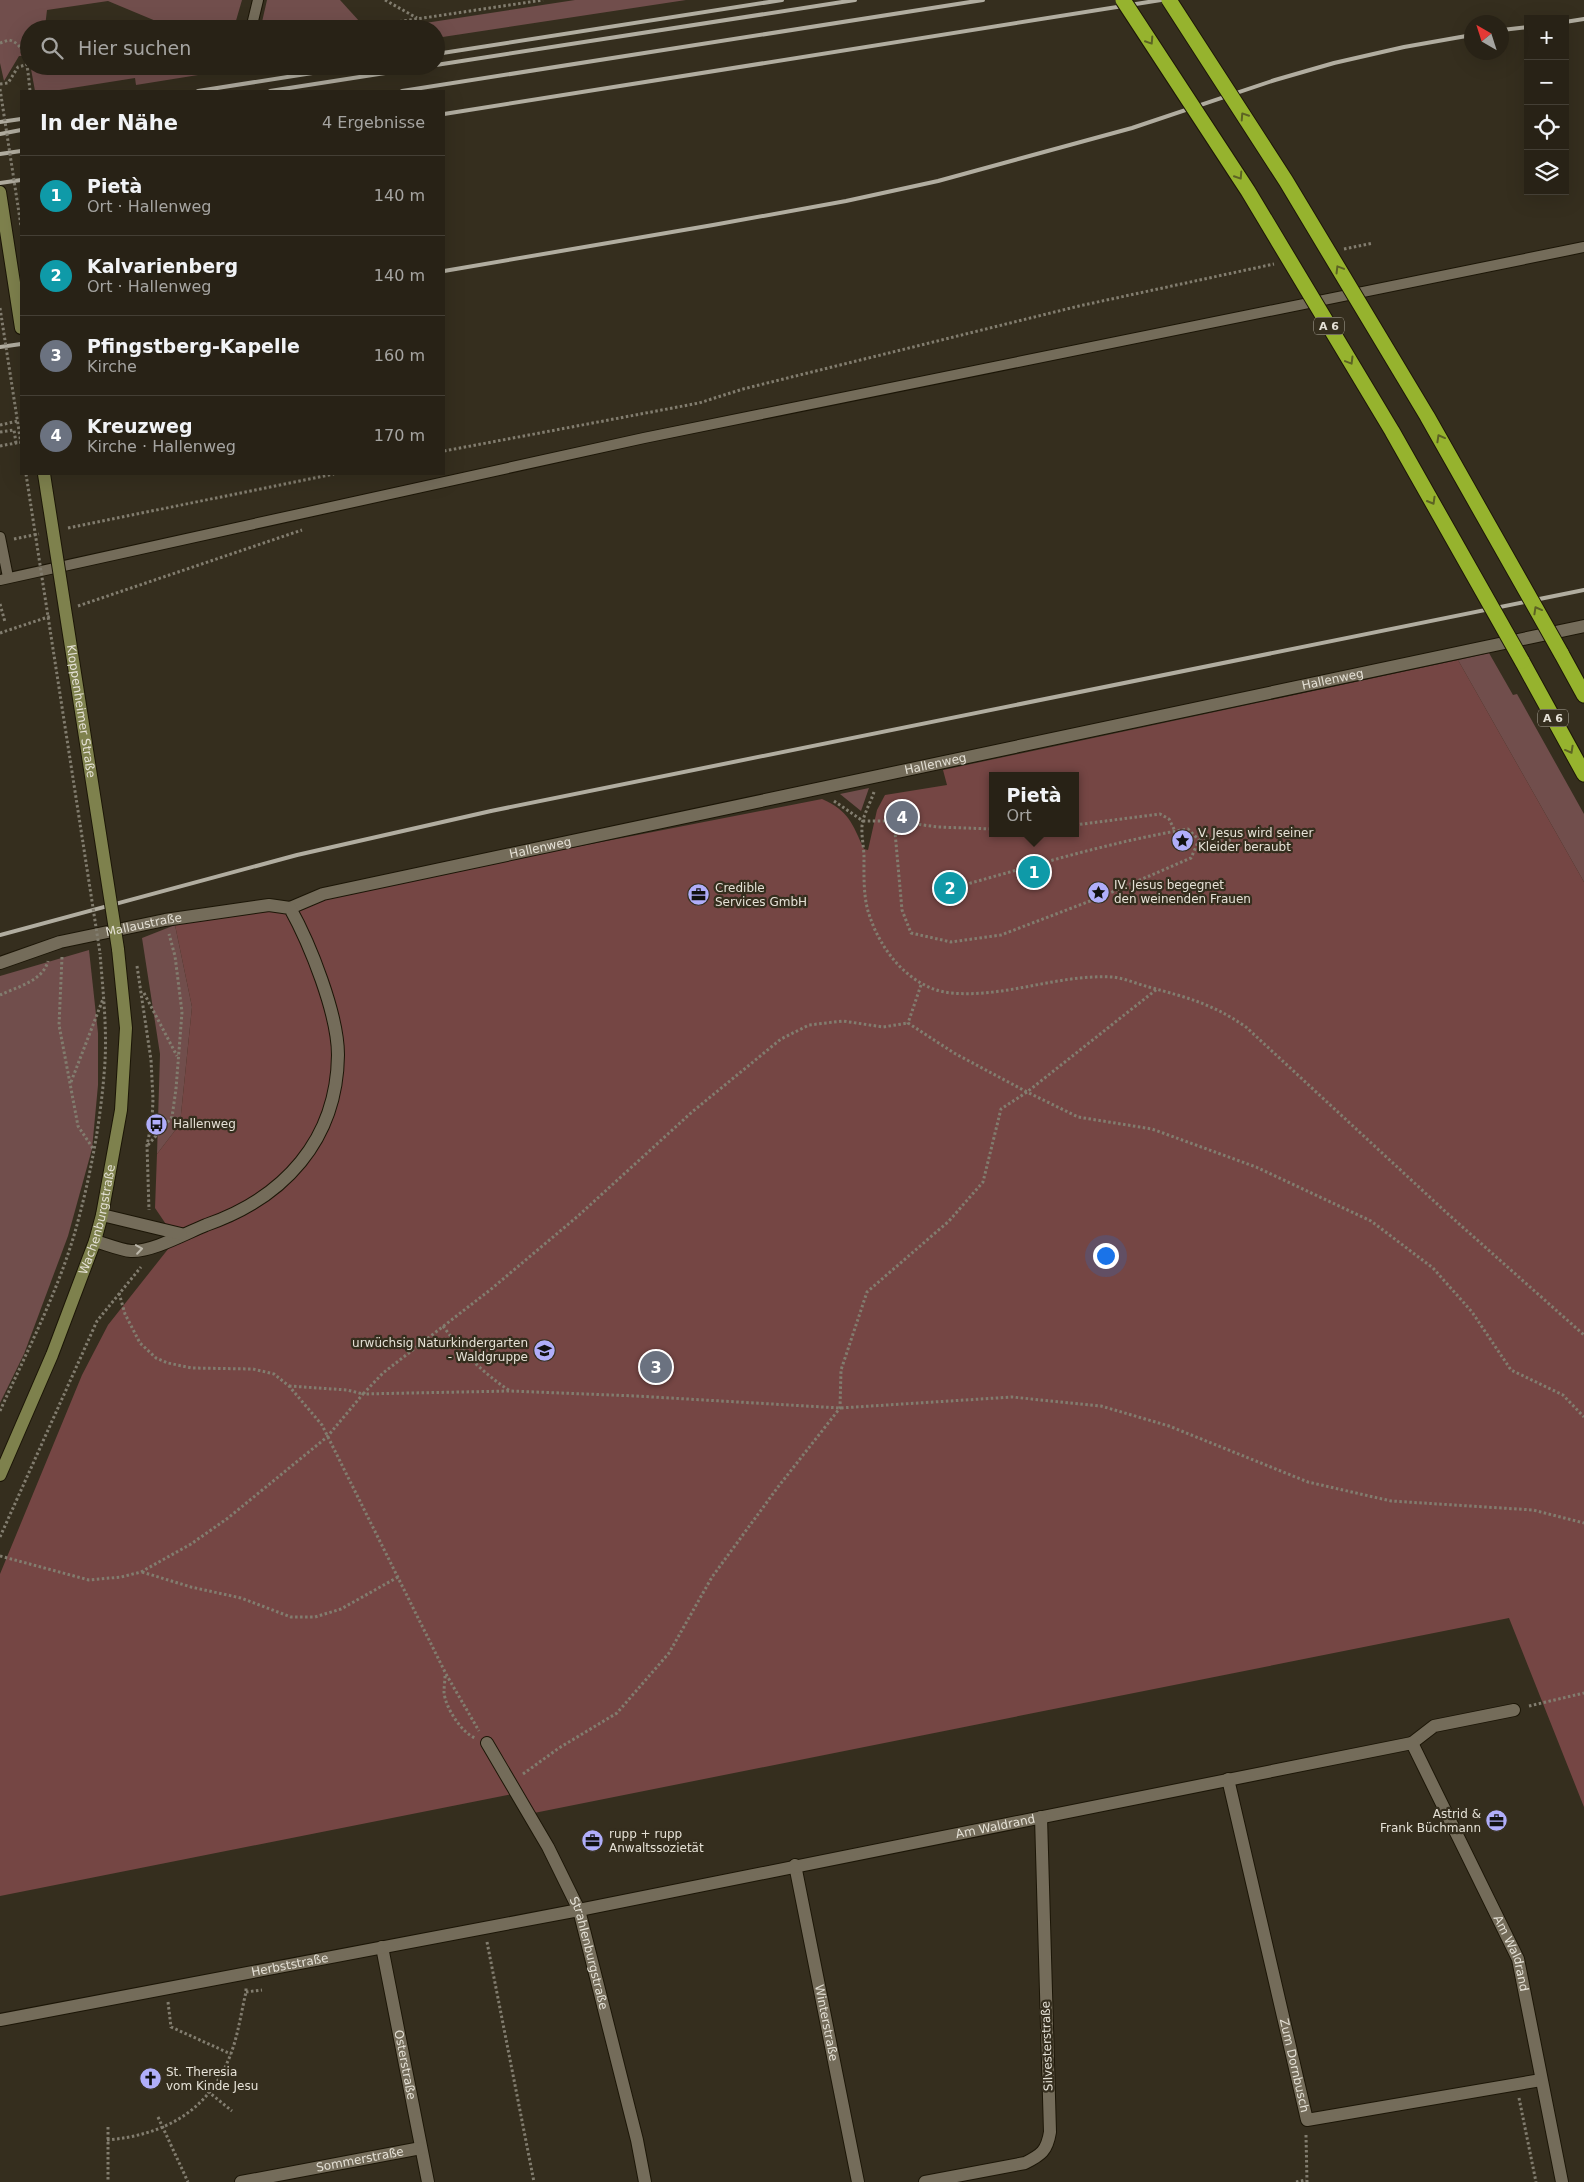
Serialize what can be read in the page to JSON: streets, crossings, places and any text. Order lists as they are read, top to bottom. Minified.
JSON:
{"streets":{"highway":["A 6"],"main road":["Kloppenheimer Straße","Wachenburgstraße"],"street":["Hallenweg","Mallaustraße","Am Waldrand","Strahlenburgstraße","Herbststraße","Winterstraße","Silvesterstraße","Osterstraße","Zum Dornbusch","Sommerstraße"]},"crossings":[["Hallenweg","Mallaustraße"],["Kloppenheimer Straße","Wachenburgstraße"],["Am Waldrand","Strahlenburgstraße"],["Am Waldrand","Herbststraße"],["Am Waldrand","Winterstraße"],["Am Waldrand","Silvesterstraße"],["Am Waldrand","Zum Dornbusch"],["Strahlenburgstraße","Herbststraße"],["Herbststraße","Osterstraße"],["Osterstraße","Sommerstraße"]],"places":{"place":["V. Jesus wird seiner Kleider beraubt","IV. Jesus begegnet den weinenden Frauen"],"office":["Credible Services GmbH","Astrid & Frank Büchmann","rupp + rupp Anwaltssozietät"],"bus stop":["Hallenweg"],"school or university":["urwüchsig Naturkindergarten - Waldgruppe"],"church":["St. Theresia vom Kinde Jesu"]},"north":"top left","page":{"map_buttons":["+","−"],"search":"Hier suchen","heading":["In der Nähe","4 Ergebnisse"],"list":[{"mark":"1","name":"Pietà","note":"Ort · Hallenweg","value":"140 m"},{"mark":"2","name":"Kalvarienberg","note":"Ort · Hallenweg","value":"140 m"},{"mark":"3","name":"Pfingstberg-Kapelle","note":"Kirche","value":"160 m"},{"mark":"4","name":"Kreuzweg","note":"Kirche · Hallenweg","value":"170 m"}],"popup":["Pietà","Ort"],"pins":["4","1","2","3"]}}
